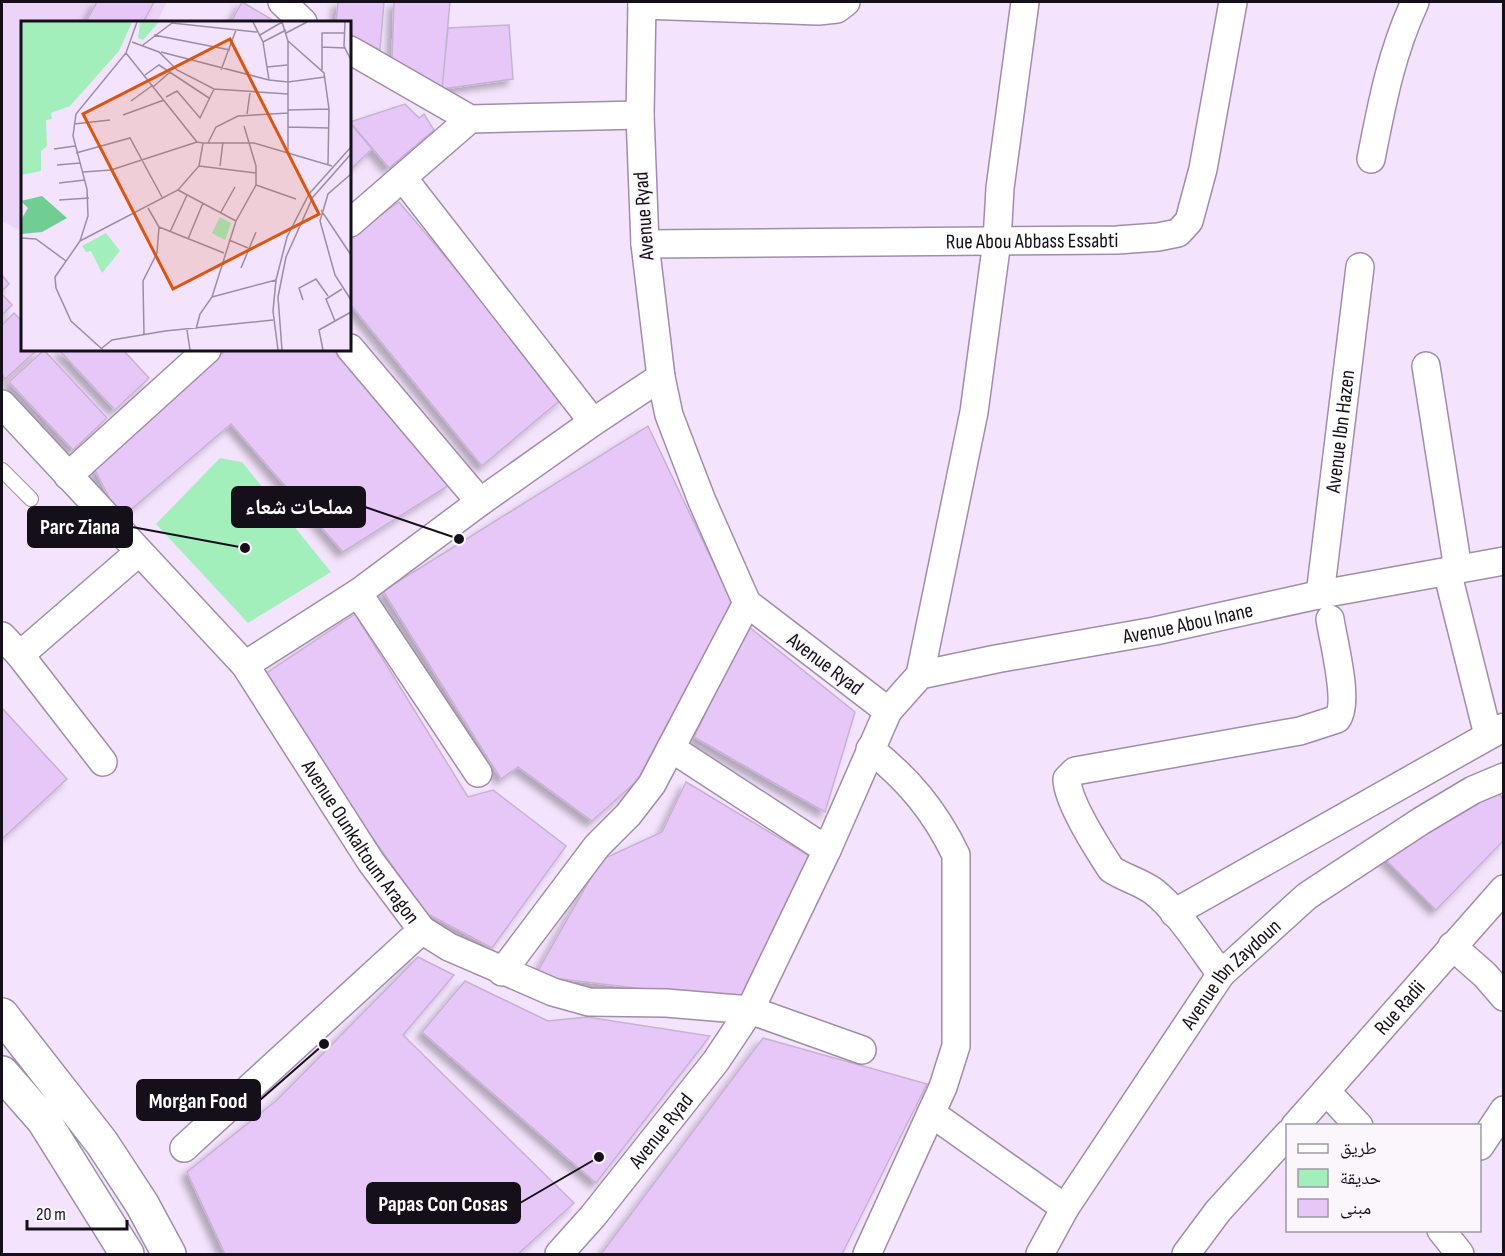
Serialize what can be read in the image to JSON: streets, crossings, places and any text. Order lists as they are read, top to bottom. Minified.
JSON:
{"streets":{"street":["Avenue Ryad","Rue Abou Abbass Essabti","Avenue Ibn Hazen","Avenue Abou Inane","Avenue Ounkaltoum Aragon","Avenue Ibn Zaydoun","Rue Radii"]},"crossings":[["Avenue Ryad","Rue Abou Abbass Essabti"],["Avenue Ryad","Avenue Ounkaltoum Aragon"],["Avenue Ibn Hazen","Avenue Abou Inane"]],"places":["مملحات شعاء","Parc Ziana","Morgan Food","Papas Con Cosas"],"legend":["طريق","حديقة","مبنى"],"scale_bar":"20 m"}
